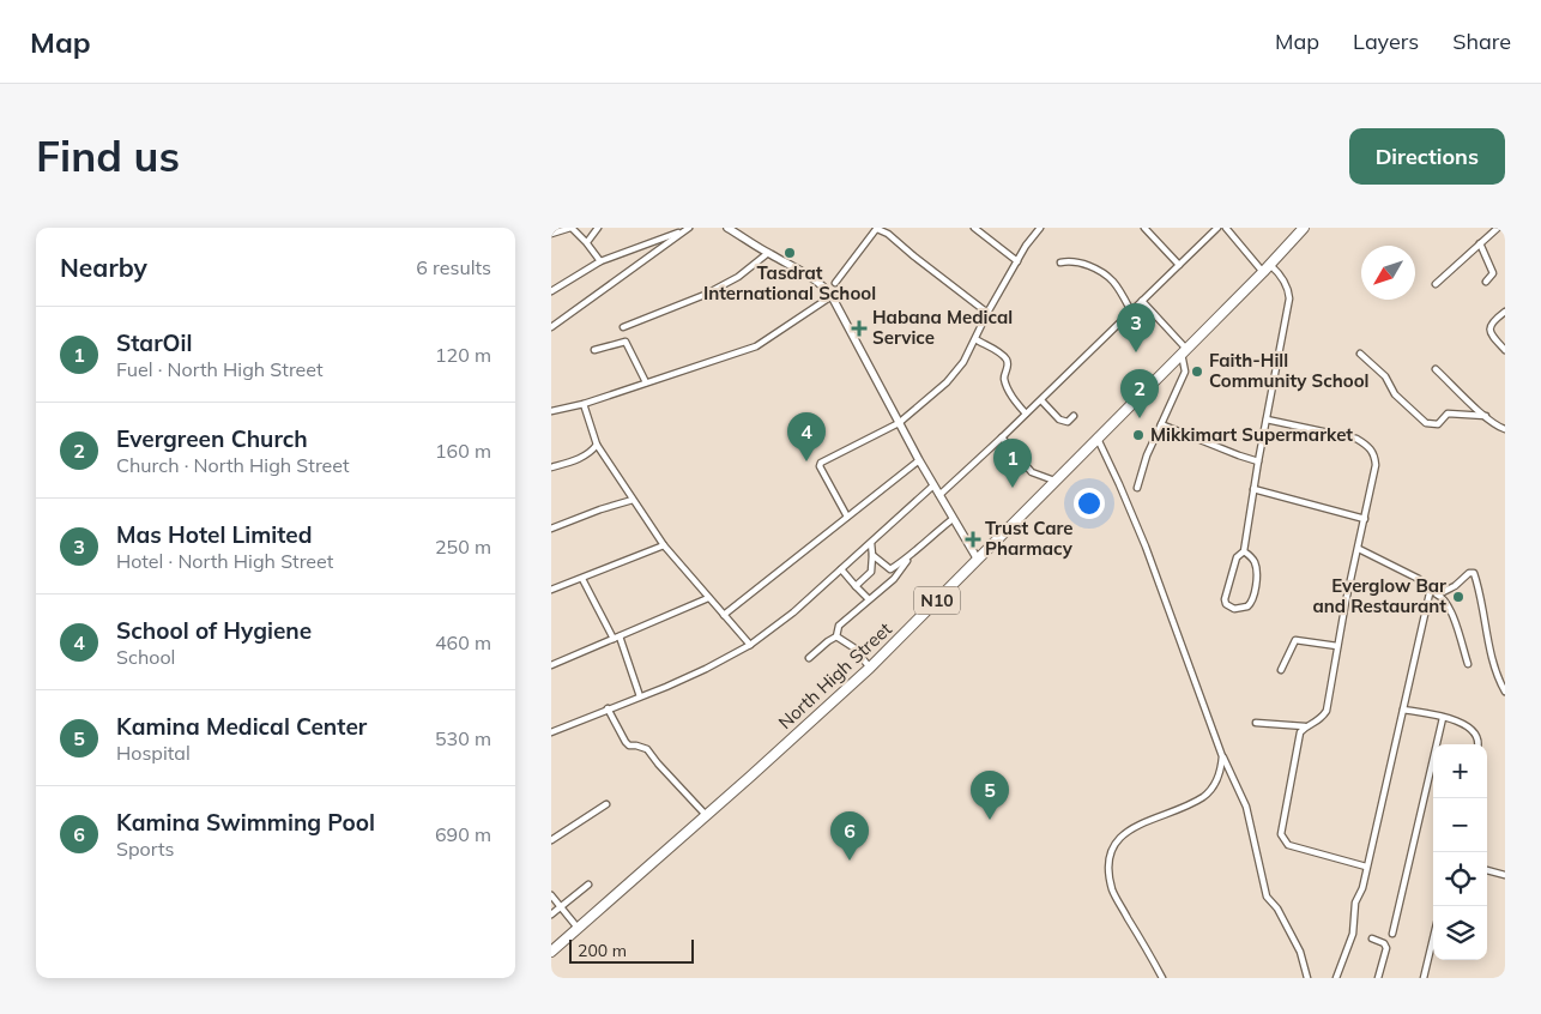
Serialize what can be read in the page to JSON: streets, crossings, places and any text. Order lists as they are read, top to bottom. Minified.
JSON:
{"streets":{"highway":["N10","North High Street"]},"places":{"other":["Tasdrat International School","Faith-Hill Community School","Mikkimart Supermarket","Everglow Bar and Restaurant"],"health":["Habana Medical Service","Trust Care Pharmacy"]},"scale_bar":"200 m","north":"bottom left","page":{"header":"Map","nav":["Map","Layers","Share"],"buttons":"Directions","title":"Find us","heading":["Nearby","6 results"],"pins":["3","2","4","1","5","6"],"list":[{"mark":"1","name":"StarOil","note":"Fuel · North High Street","value":"120 m"},{"mark":"2","name":"Evergreen Church","note":"Church · North High Street","value":"160 m"},{"mark":"3","name":"Mas Hotel Limited","note":"Hotel · North High Street","value":"250 m"},{"mark":"4","name":"School of Hygiene","note":"School","value":"460 m"},{"mark":"5","name":"Kamina Medical Center","note":"Hospital","value":"530 m"},{"mark":"6","name":"Kamina Swimming Pool","note":"Sports","value":"690 m"}],"map_buttons":["+","−"],"scale":"200 m"}}
